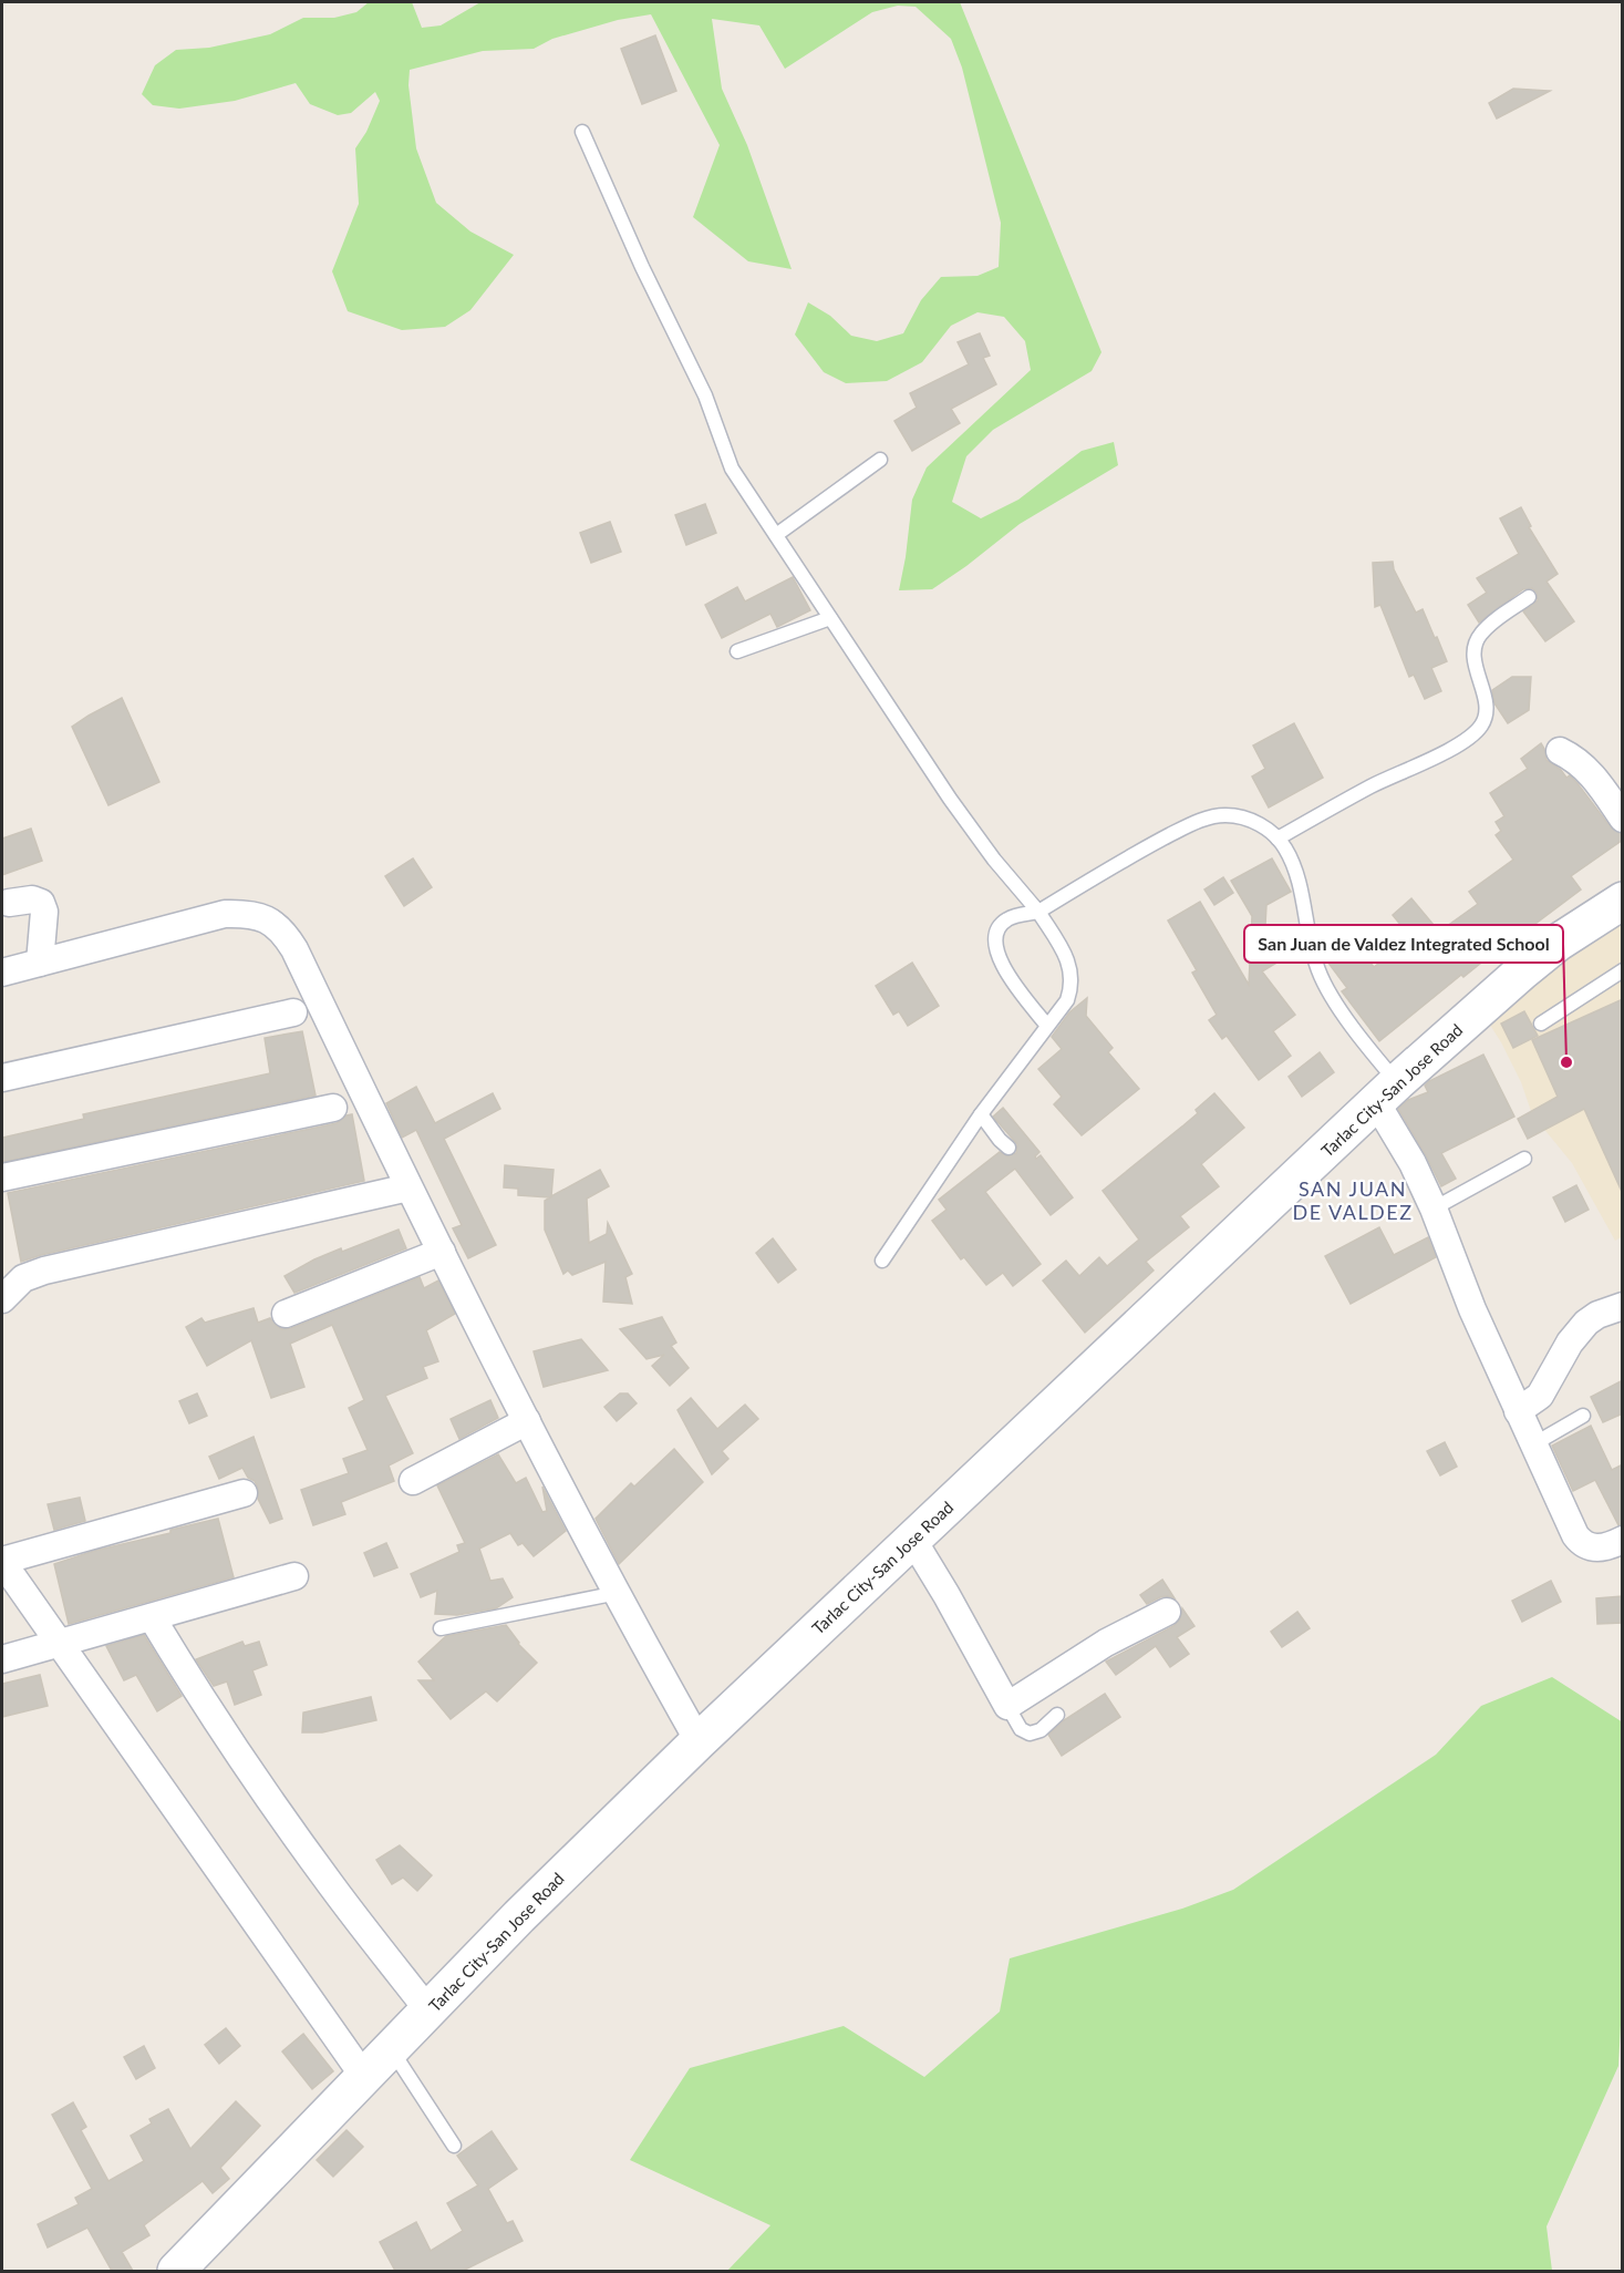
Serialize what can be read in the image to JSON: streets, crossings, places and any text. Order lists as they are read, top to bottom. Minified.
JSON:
{"streets":{"main road":["Tarlac City-San Jose Road"]},"districts":["SAN JUAN DE VALDEZ"],"places":["San Juan de Valdez Integrated School"]}
